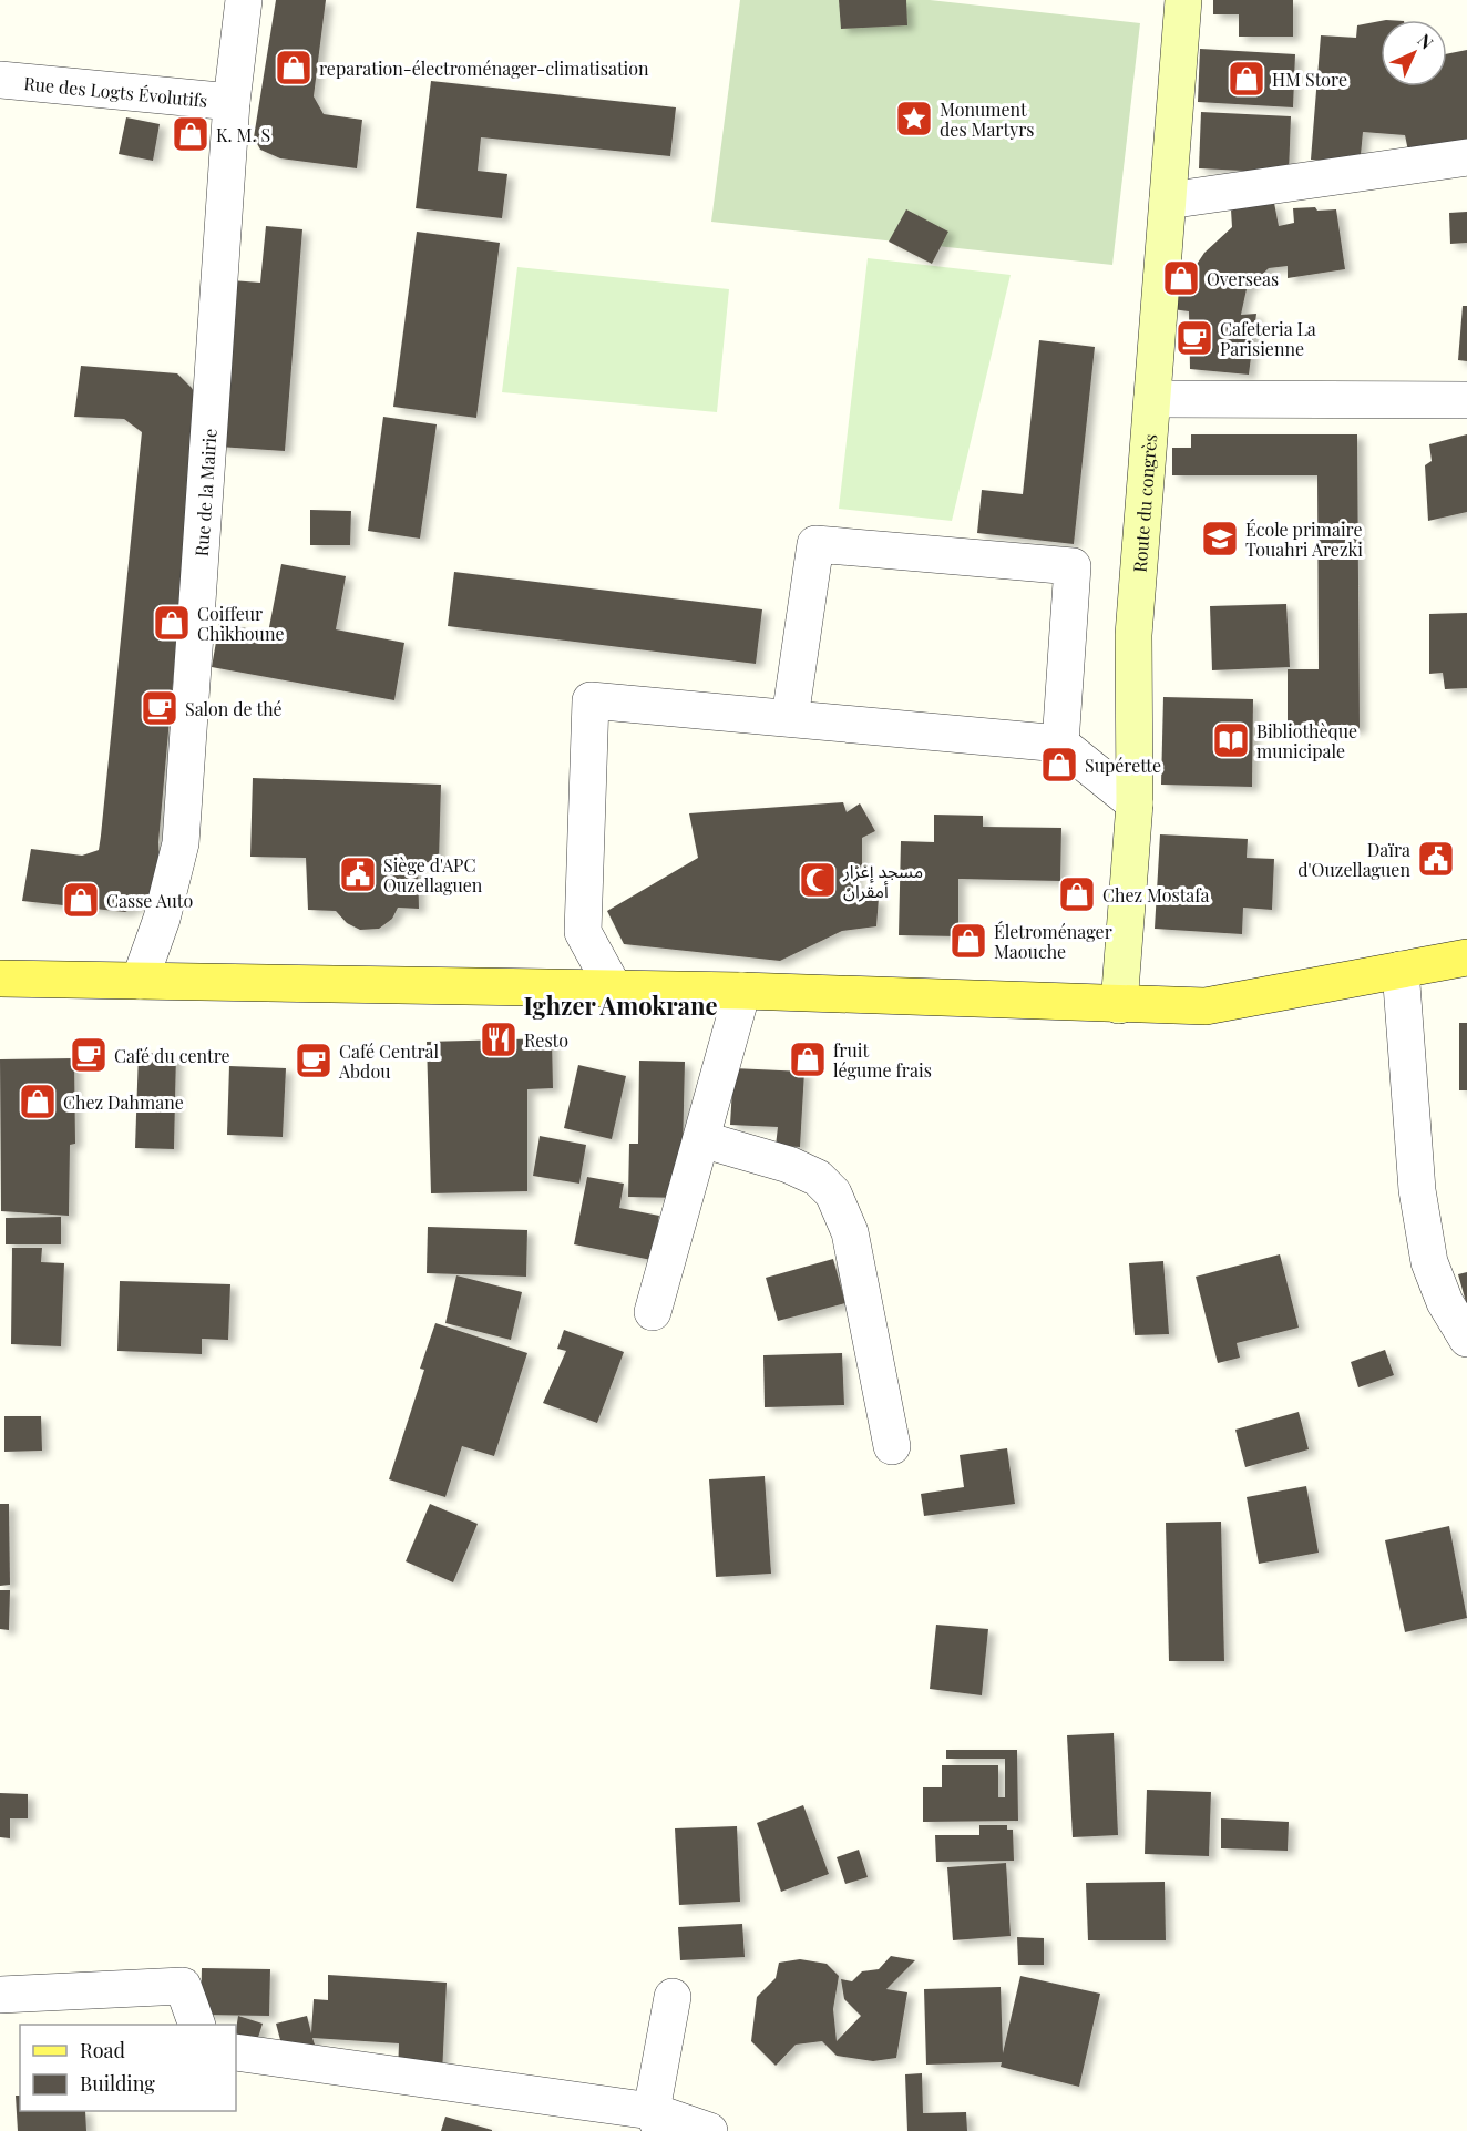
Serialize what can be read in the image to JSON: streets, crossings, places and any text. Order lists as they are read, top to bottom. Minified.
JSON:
{"streets":{"main road":["Route du congrès"],"street":["Rue des Logts Évolutifs","Rue de la Mairie"]},"crossings":[["Rue des Logts Évolutifs","Rue de la Mairie"]],"districts":["Ighzer Amokrane"],"places":{"shop":["reparation-électroménager-climatisation","HM Store","K. M. S","Overseas","Coiffeur Chikhoune","Supérette","Chez Mostafa","Casse Auto","Életroménager Maouche","fruit légume frais","Chez Dahmane"],"place":["Monument des Martyrs"],"cafe":["Cafeteria La Parisienne","Salon de thé","Café du centre","Café Central Abdou"],"school or university":["École primaire Touahri Arezki"],"library":["Bibliothèque municipale"],"public building":["Daïra d'Ouzellaguen","Siège d'APC Ouzellaguen"],"mosque":["مسجد إغزار أمقران"],"restaurant":["Resto"]},"legend":["Road","Building"],"north":"top right"}
